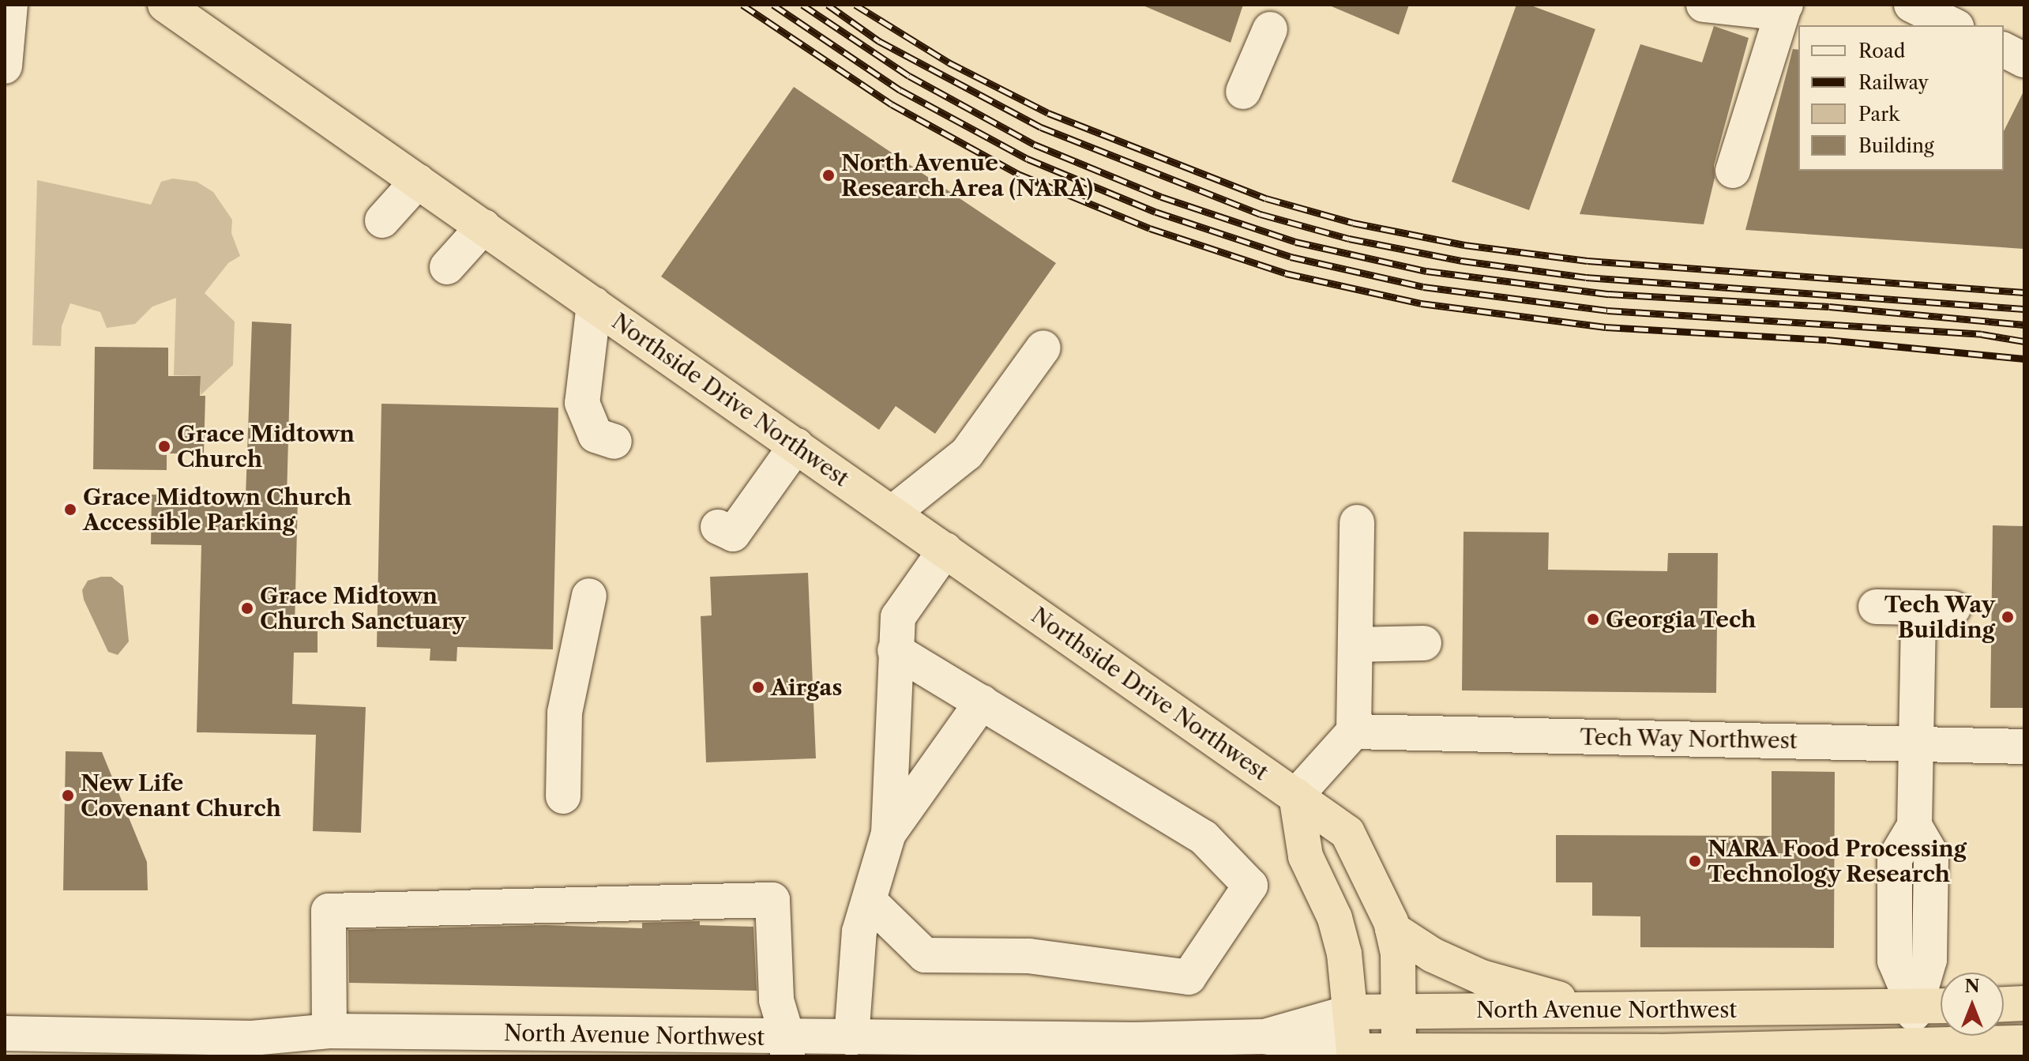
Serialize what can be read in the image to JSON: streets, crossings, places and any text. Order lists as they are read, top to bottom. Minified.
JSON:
{"streets":{"highway":["Northside Drive Northwest","North Avenue Northwest"],"street":["Tech Way Northwest"]},"crossings":[["Northside Drive Northwest","North Avenue Northwest"]],"places":["North Avenue Research Area (NARA)","Grace Midtown Church","Grace Midtown Church Accessible Parking","Grace Midtown Church Sanctuary","Tech Way Building","Georgia Tech","Airgas","New Life Covenant Church","NARA Food Processing Technology Research"],"legend":["Road","Railway","Park","Building"],"north":"top"}
